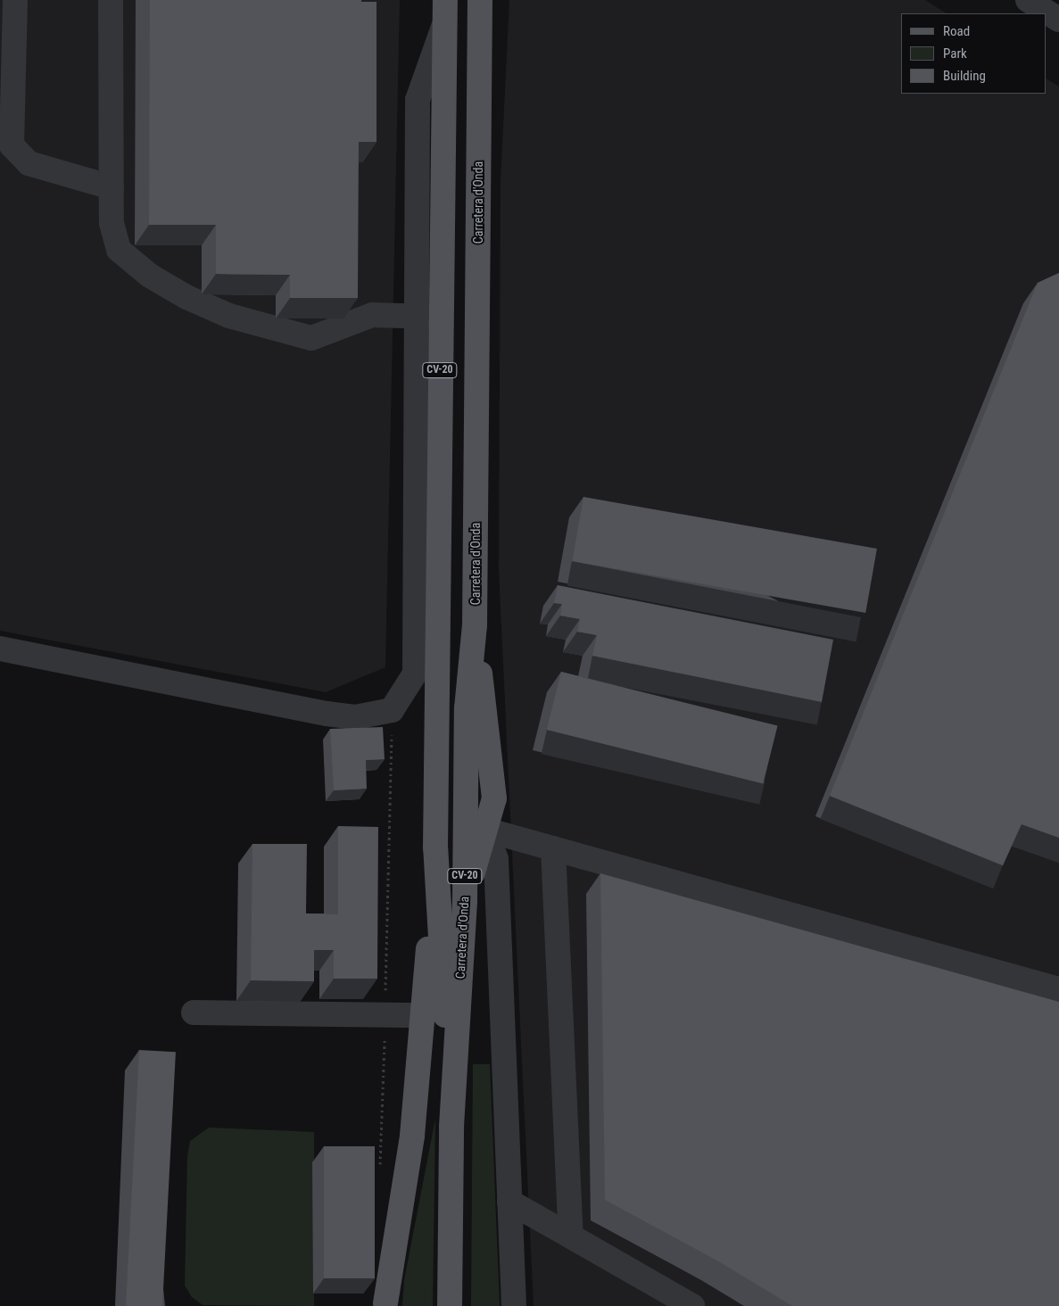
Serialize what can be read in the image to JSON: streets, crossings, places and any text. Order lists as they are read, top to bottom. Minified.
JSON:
{"streets":{"main road":["Carretera d'Onda","CV-20"]},"legend":["Road","Park","Building"]}
